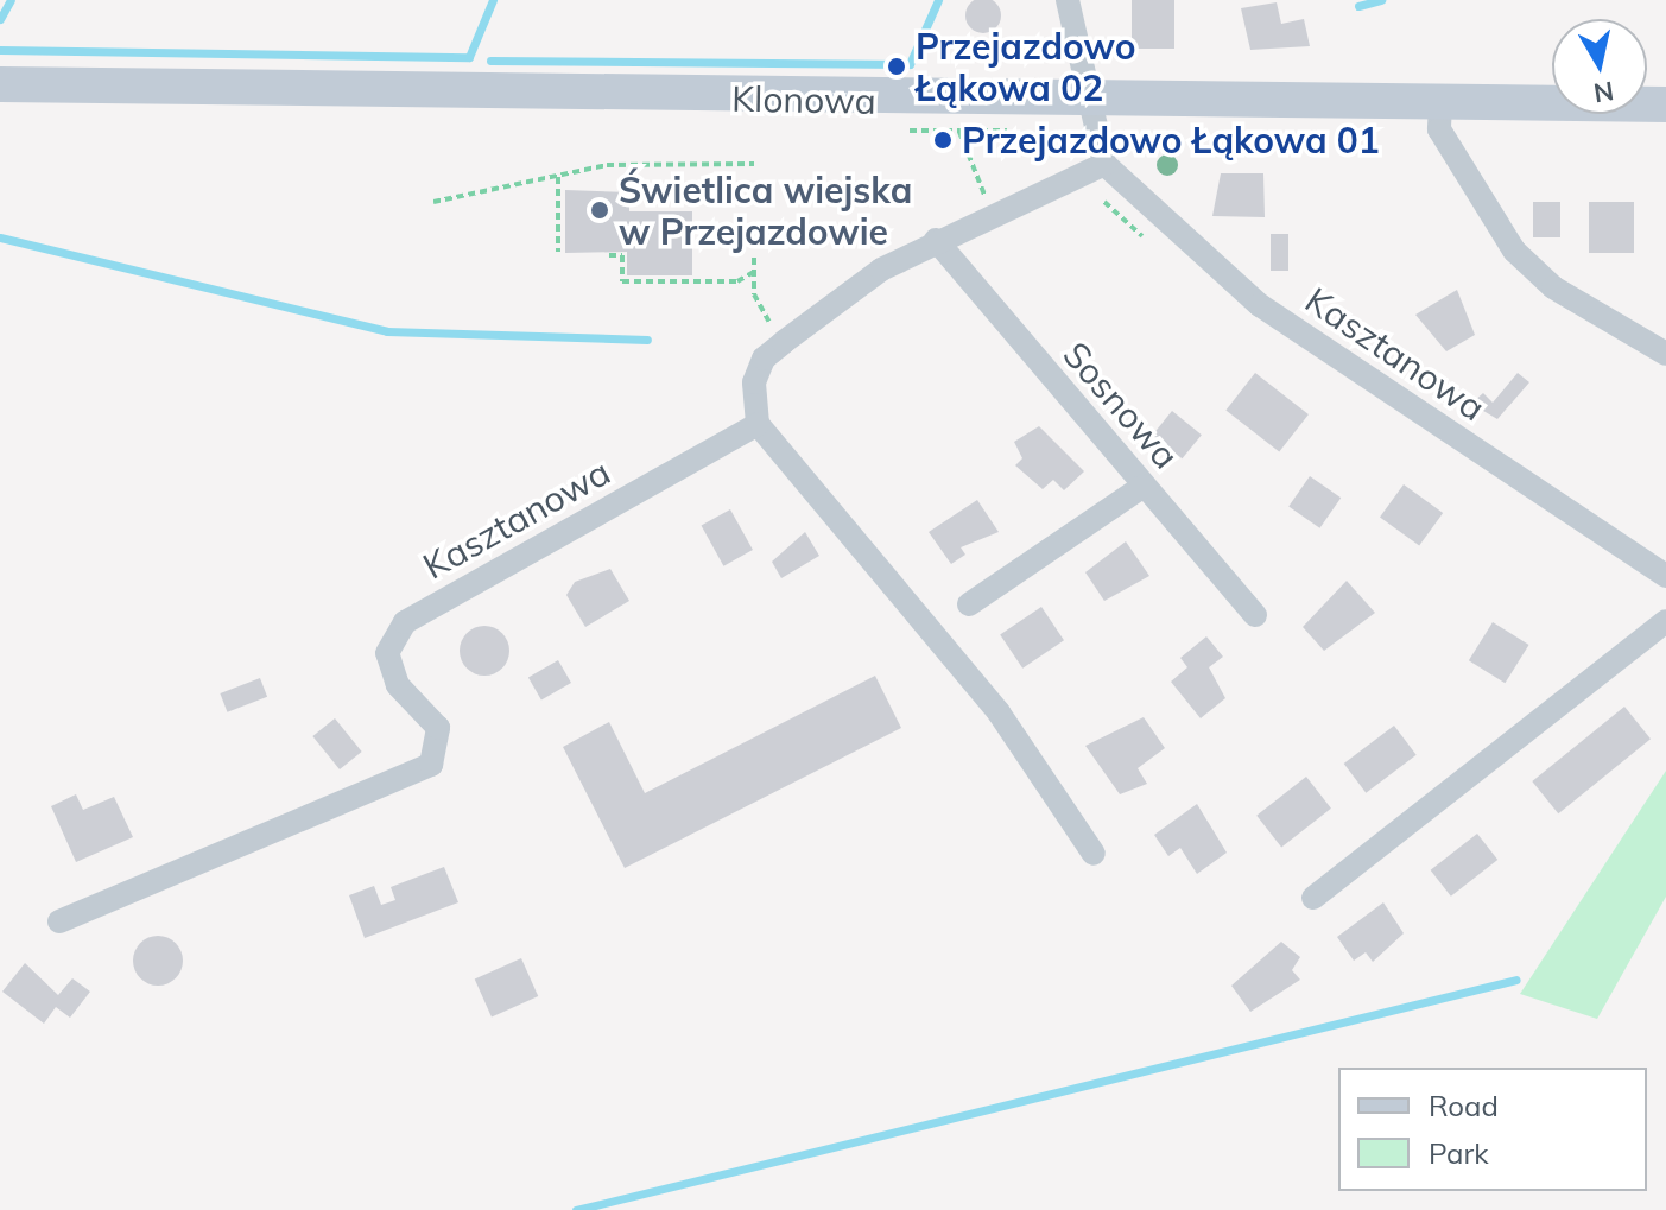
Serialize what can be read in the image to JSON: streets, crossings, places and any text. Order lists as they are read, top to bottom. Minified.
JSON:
{"streets":{"street":["Klonowa","Kasztanowa","Sosnowa"]},"crossings":[["Klonowa","Kasztanowa"]],"places":["Przejazdowo Łąkowa 02","Przejazdowo Łąkowa 01","Świetlica wiejska w Przejazdowie"],"legend":["Road","Park"],"north":"bottom"}
